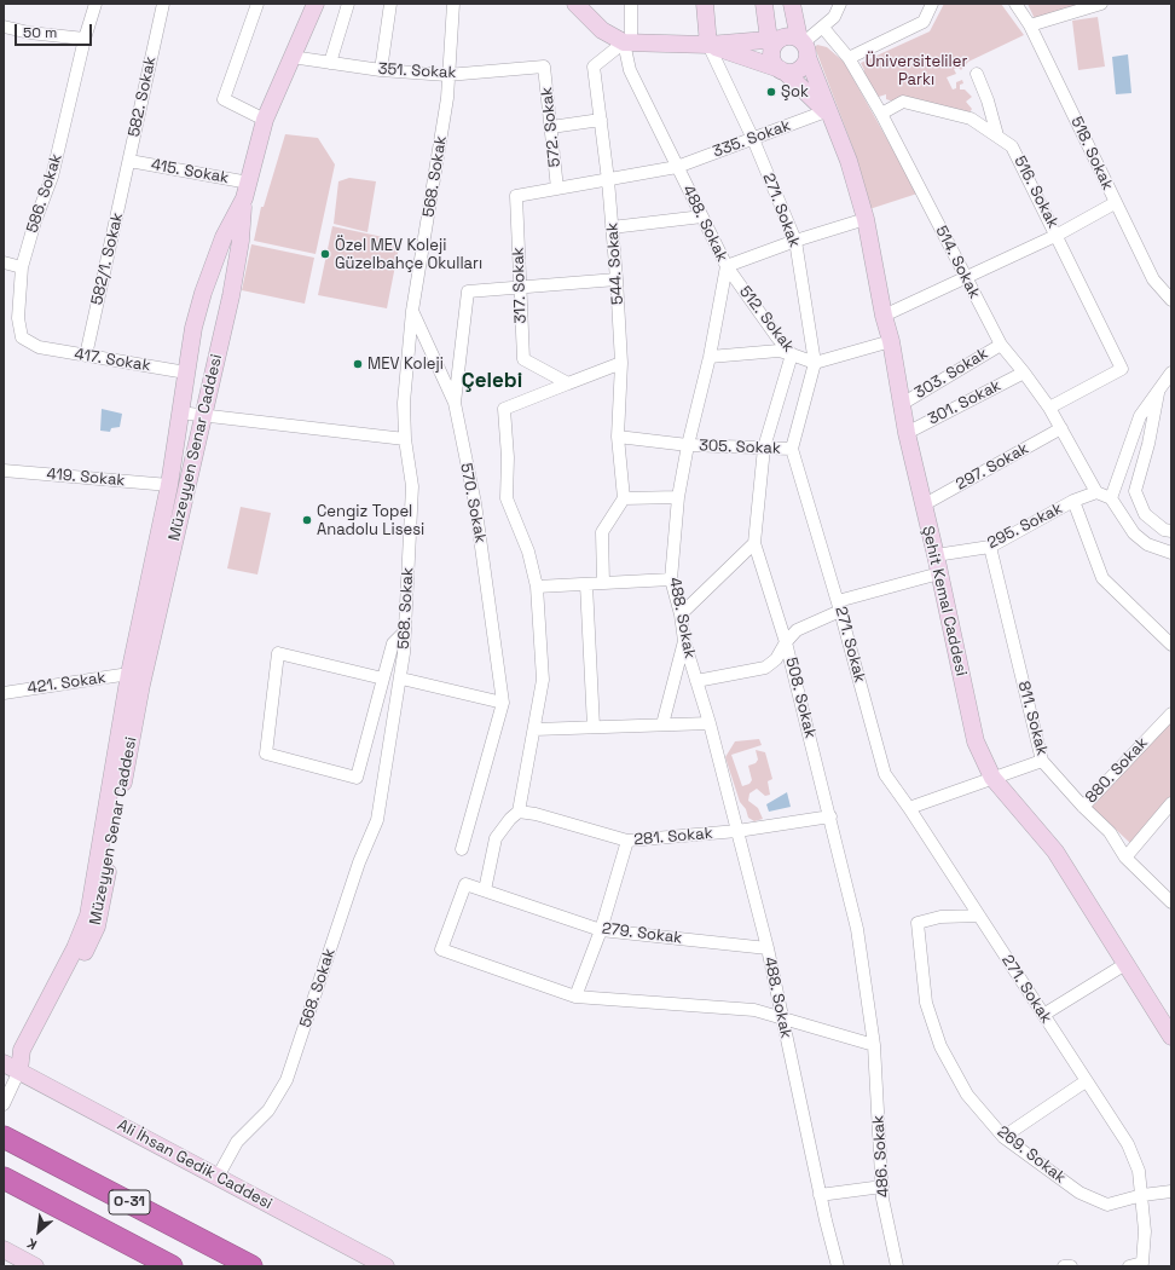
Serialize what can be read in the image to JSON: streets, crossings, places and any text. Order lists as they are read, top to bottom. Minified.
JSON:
{"streets":{"highway":["O-31"],"main road":["Müzeyyen Senar Caddesi","Şehit Kemal Caddesi","Ali İhsan Gedik Caddesi"],"street":["351. Sokak","582. Sokak","572. Sokak","335. Sokak","518. Sokak","415. Sokak","568. Sokak","516. Sokak","586. Sokak","271. Sokak","488. Sokak","582/1. Sokak","514. Sokak","544. Sokak","317. Sokak","512. Sokak","417. Sokak","303. Sokak","301. Sokak","305. Sokak","297. Sokak","419. Sokak","570. Sokak","295. Sokak","421. Sokak","508. Sokak","811. Sokak","880. Sokak","281. Sokak","279. Sokak","269. Sokak","486. Sokak"]},"crossings":[["351. Sokak","572. Sokak"],["351. Sokak","568. Sokak"],["351. Sokak","Müzeyyen Senar Caddesi"],["582. Sokak","415. Sokak"],["582. Sokak","582/1. Sokak"],["572. Sokak","317. Sokak"],["335. Sokak","271. Sokak"],["335. Sokak","488. Sokak"],["335. Sokak","544. Sokak"],["335. Sokak","317. Sokak"],["335. Sokak","Şehit Kemal Caddesi"],["415. Sokak","582/1. Sokak"],["415. Sokak","Müzeyyen Senar Caddesi"],["568. Sokak","570. Sokak"],["568. Sokak","Ali İhsan Gedik Caddesi"],["516. Sokak","514. Sokak"],["586. Sokak","417. Sokak"],["271. Sokak","512. Sokak"],["271. Sokak","305. Sokak"],["271. Sokak","269. Sokak"],["488. Sokak","544. Sokak"],["488. Sokak","512. Sokak"],["488. Sokak","305. Sokak"],["488. Sokak","281. Sokak"],["488. Sokak","279. Sokak"],["582/1. Sokak","417. Sokak"],["514. Sokak","303. Sokak"],["514. Sokak","301. Sokak"],["514. Sokak","297. Sokak"],["514. Sokak","295. Sokak"],["544. Sokak","317. Sokak"],["544. Sokak","305. Sokak"],["512. Sokak","508. Sokak"],["417. Sokak","Müzeyyen Senar Caddesi"],["303. Sokak","Şehit Kemal Caddesi"],["301. Sokak","Şehit Kemal Caddesi"],["Müzeyyen Senar Caddesi","419. Sokak"],["Müzeyyen Senar Caddesi","421. Sokak"],["Müzeyyen Senar Caddesi","Ali İhsan Gedik Caddesi"],["305. Sokak","508. Sokak"],["297. Sokak","Şehit Kemal Caddesi"],["295. Sokak","Şehit Kemal Caddesi"],["295. Sokak","811. Sokak"],["508. Sokak","281. Sokak"],["508. Sokak","486. Sokak"],["811. Sokak","880. Sokak"]],"districts":["Çelebi"],"parks":["Üniversiteliler Parkı"],"places":["Şok","Özel MEV Koleji Güzelbahçe Okulları","MEV Koleji","Cengiz Topel Anadolu Lisesi"],"scale_bar":"50 m","north":"bottom left"}
